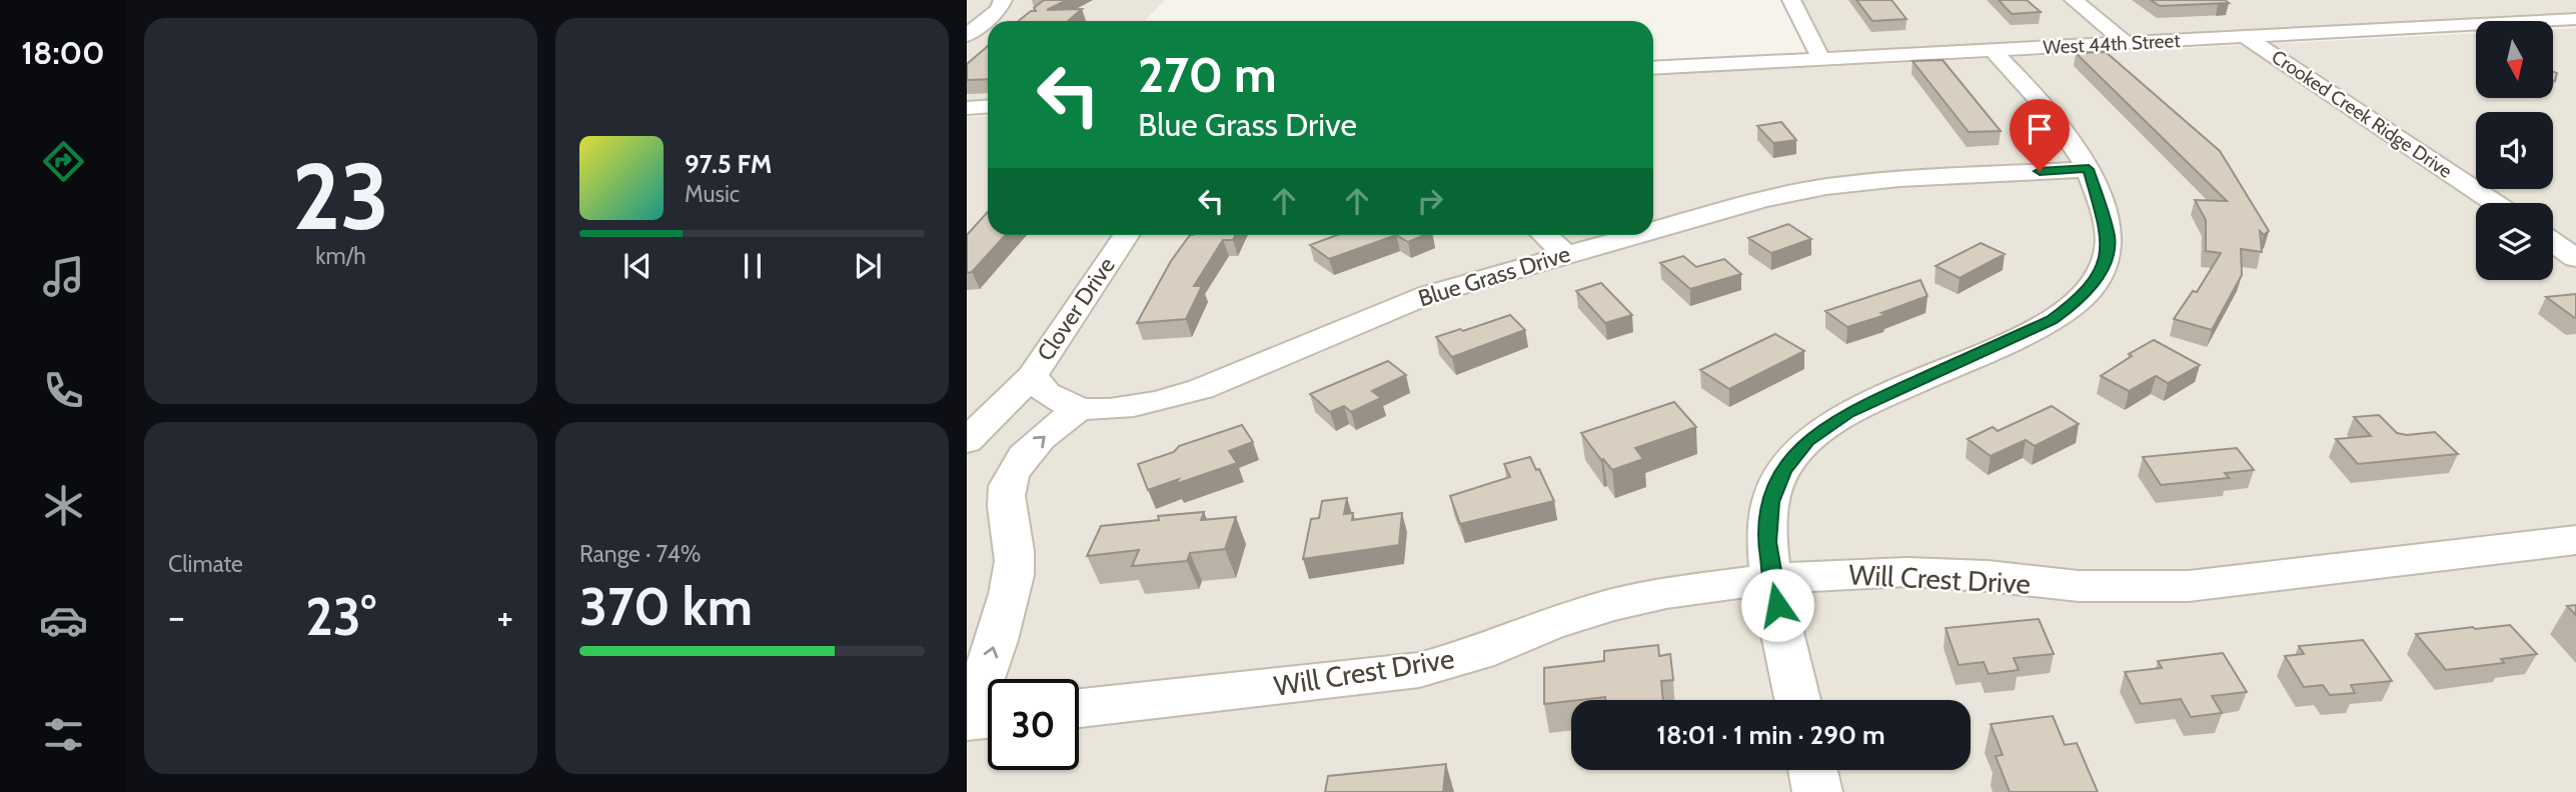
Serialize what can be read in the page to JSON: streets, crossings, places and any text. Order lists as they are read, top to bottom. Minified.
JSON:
{"streets":{"street":["West 44th Street","Crooked Creek Ridge Drive","Blue Grass Drive","Clover Drive","Will Crest Drive"]},"crossings":[["West 44th Street","Crooked Creek Ridge Drive"],["Blue Grass Drive","Clover Drive"]],"north":"bottom","page":{"tabs":"18:00","tile":[["23","km/h"],"Climate",["Range · 74%","370 km"]],"turn":["270 m","Blue Grass Drive"],"song":["97.5 FM","Music"],"heat":["−","23°","+"],"limit":"30","trip":"18:01 · 1 min · 290 m"}}
